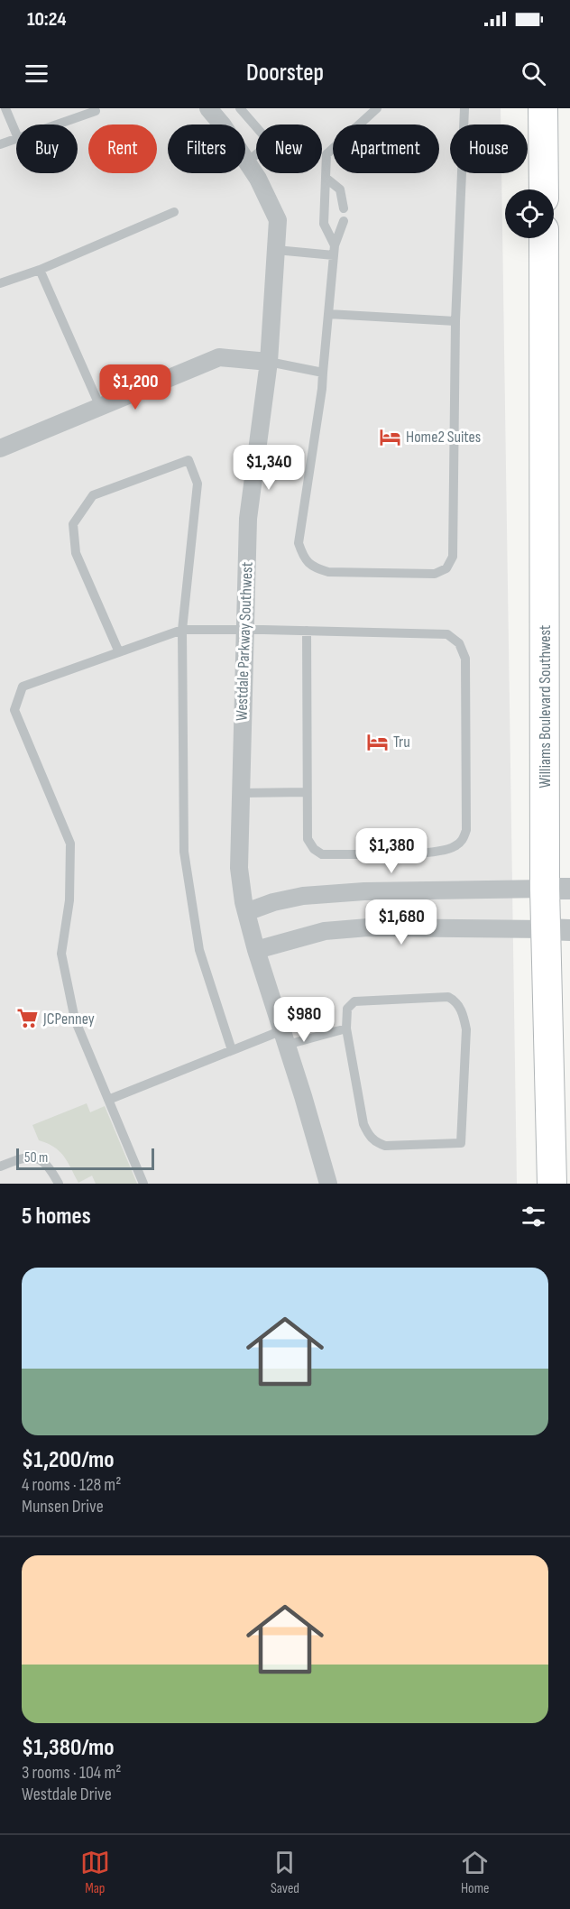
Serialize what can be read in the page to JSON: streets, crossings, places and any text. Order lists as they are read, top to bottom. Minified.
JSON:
{"streets":{"main road":["Williams Boulevard Southwest"],"street":["Westdale Parkway Southwest"]},"places":{"hotel":["Home2 Suites","Tru"],"supermarket":["JCPenney"]},"scale_bar":"50 m","page":{"status":"10:24","header":"Doorstep","chip":["Buy","Rent","Filters","New","Apartment","House"],"price":["$1,200","$1,340","$1,380","$1,680","$980"],"scale":"50 m","heading":"5 homes","list":[{"name":"$1,200/mo","note":"4 rooms · 128 m² · Munsen Drive"},{"name":"$1,380/mo","note":"3 rooms · 104 m² · Westdale Drive"}],"tabs":["Map","Saved","Home"]}}
